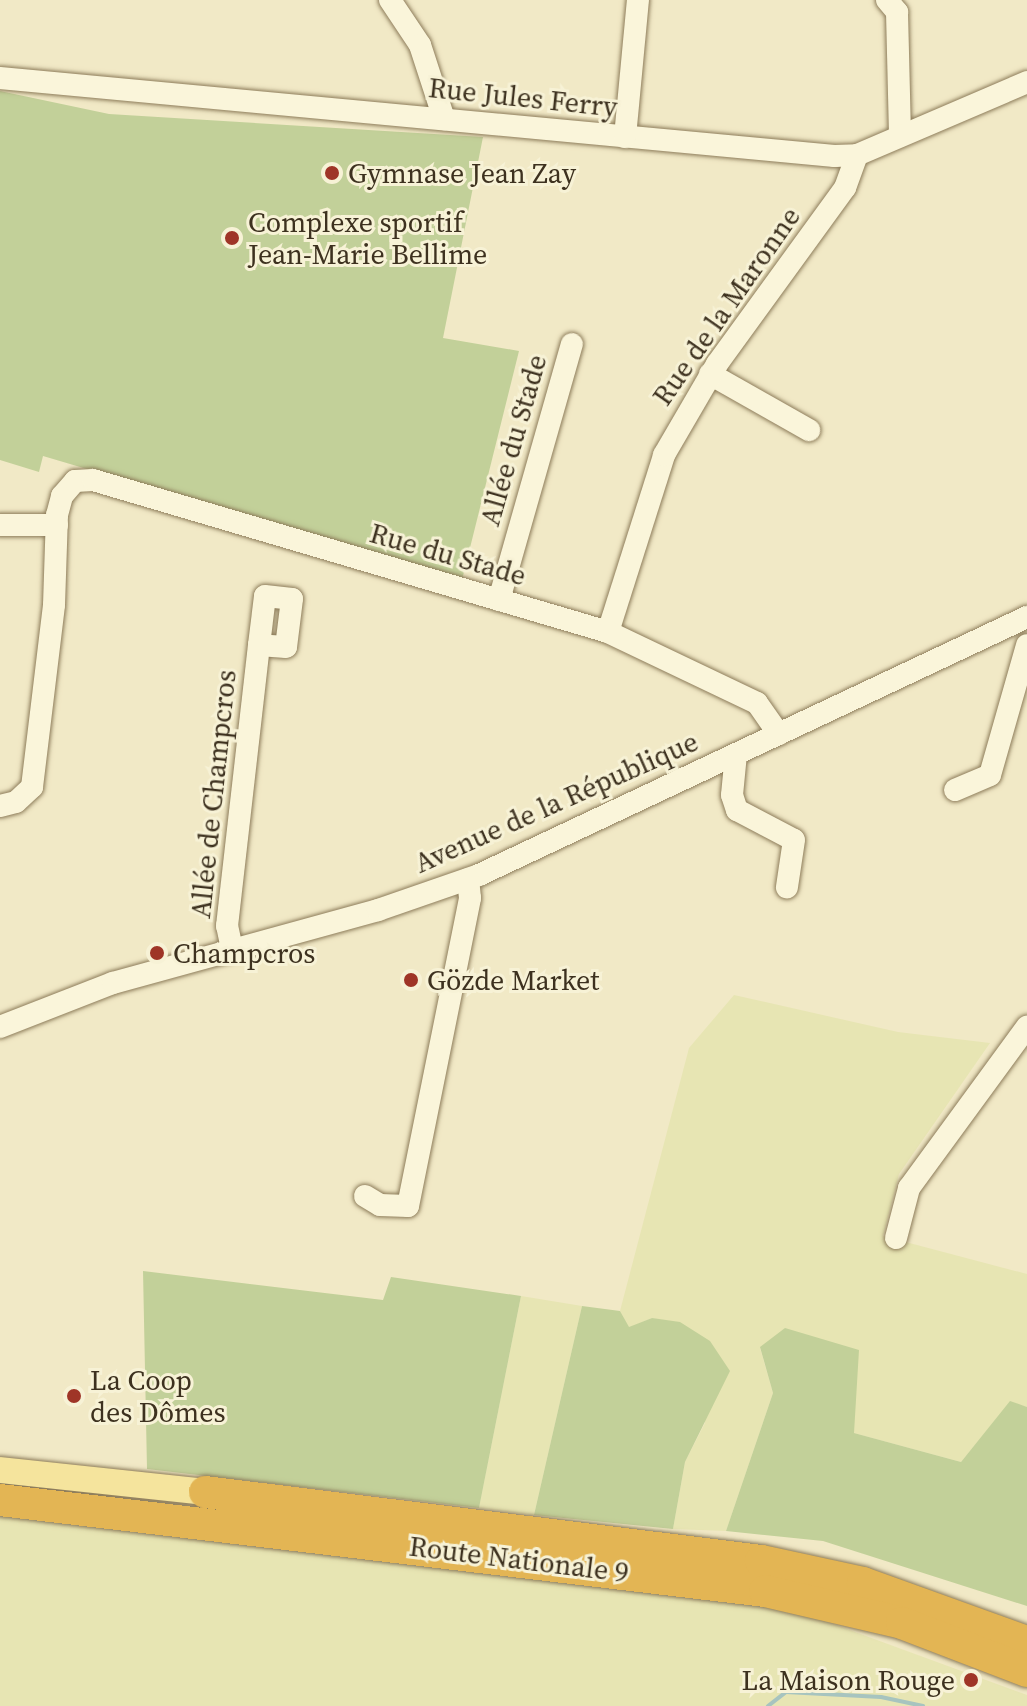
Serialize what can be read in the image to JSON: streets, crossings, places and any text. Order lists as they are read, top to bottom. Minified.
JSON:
{"streets":{"highway":["Route Nationale 9"],"street":["Rue Jules Ferry","Rue de la Maronne","Allée du Stade","Rue du Stade","Allée de Champcros","Avenue de la République"]},"crossings":[["Rue Jules Ferry","Rue de la Maronne"],["Rue de la Maronne","Rue du Stade"],["Allée du Stade","Rue du Stade"],["Rue du Stade","Avenue de la République"],["Allée de Champcros","Avenue de la République"]],"places":["Gymnase Jean Zay","Complexe sportif Jean-Marie Bellime","Champcros","Gözde Market","La Coop des Dômes","La Maison Rouge"]}
